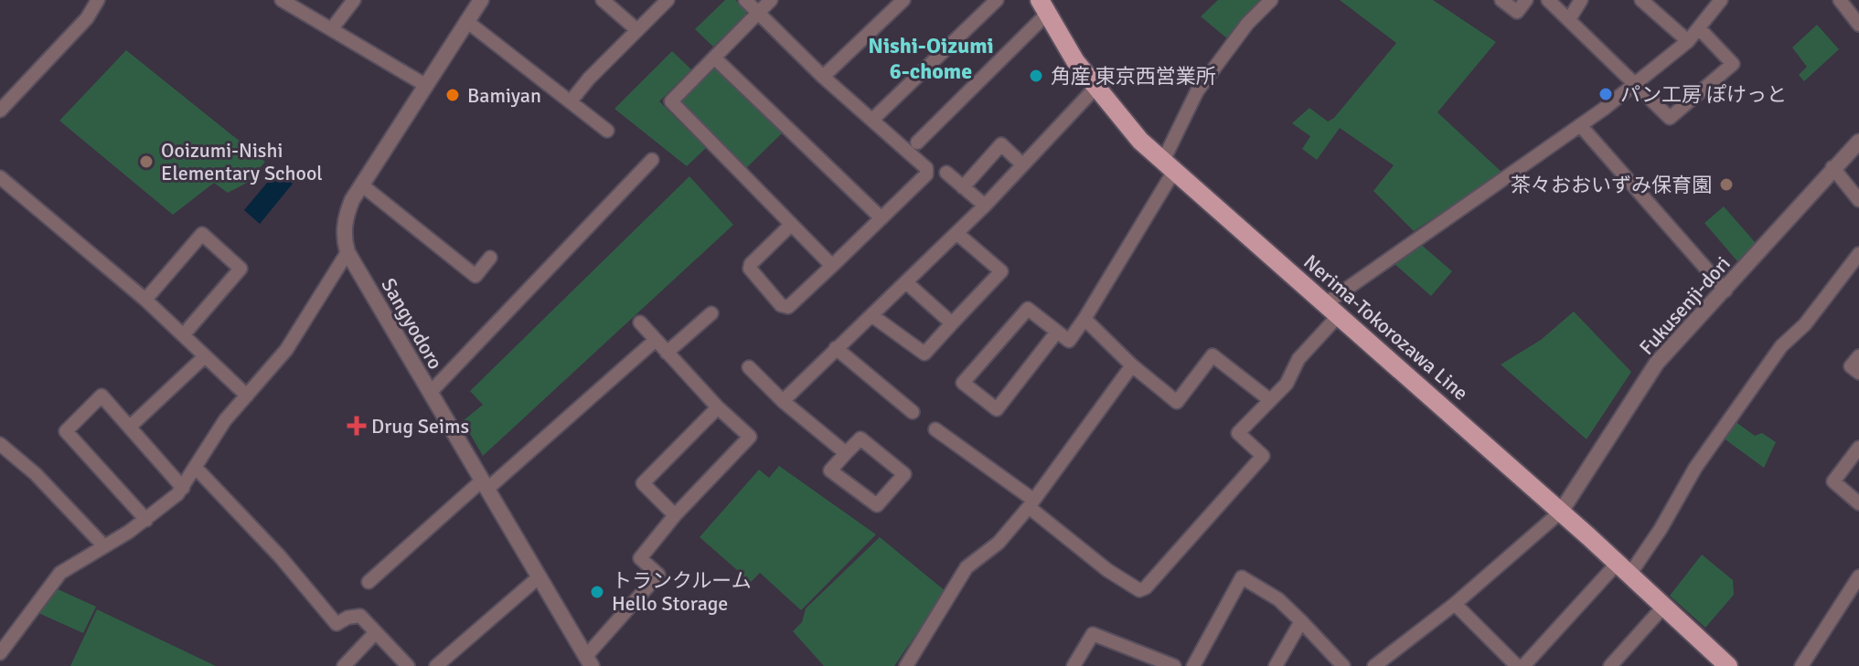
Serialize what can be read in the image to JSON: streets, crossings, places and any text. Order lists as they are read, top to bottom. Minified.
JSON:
{"streets":{"main road":["Nerima-Tokorozawa Line"],"street":["Fukusenji-dori","Sangyodoro"]},"crossings":[["Fukusenji-dori","Nerima-Tokorozawa Line"]],"districts":["Nishi-Oizumi 6-chome"],"places":{"other":["角産 東京西営業所","パン工房 ぽけっと","Bamiyan","Ooizumi-Nishi Elementary School","茶々おおいずみ保育園","トランクルーム Hello Storage"],"health":["Drug Seims"]}}
